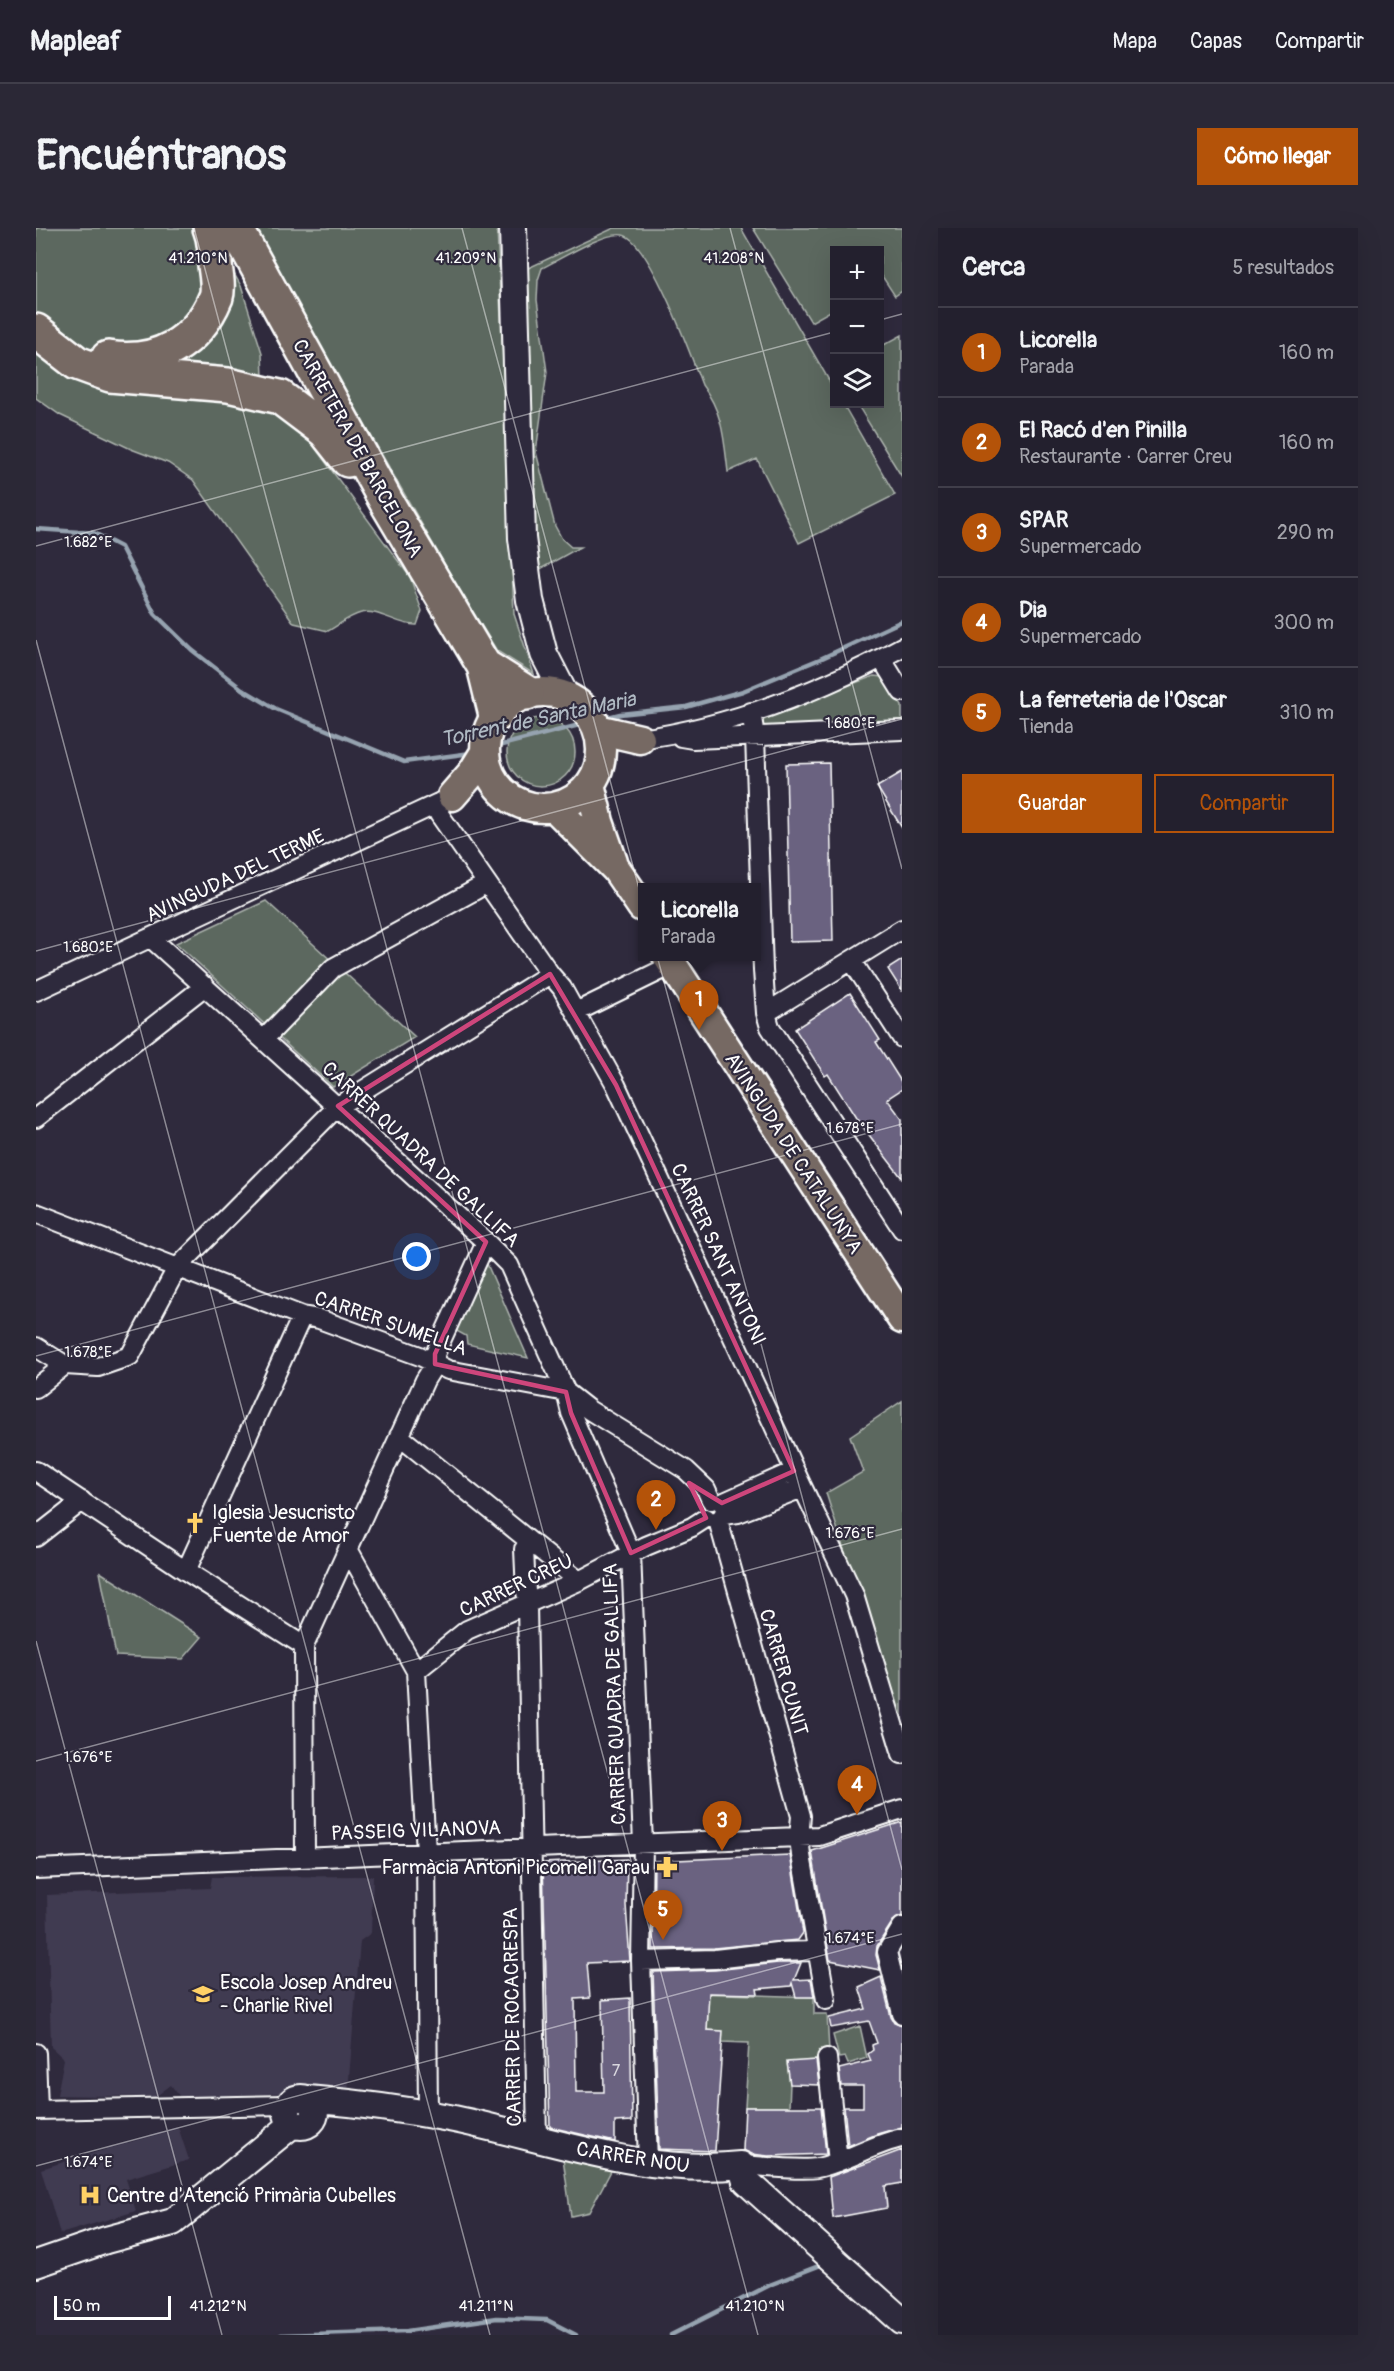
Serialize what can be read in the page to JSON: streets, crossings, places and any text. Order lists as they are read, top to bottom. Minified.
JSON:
{"streets":{"highway":["CARRETERA DE BARCELONA"],"main road":["AVINGUDA DE CATALUNYA"],"street":["AVINGUDA DEL TERME","CARRER QUADRA DE GALLIFA","CARRER SANT ANTONI","CARRER SUMELLA","CARRER CREU","CARRER CUNIT","PASSEIG VILANOVA","CARRER DE ROCACRESPA","CARRER NOU"]},"crossings":[["AVINGUDA DEL TERME","CARRER QUADRA DE GALLIFA"],["AVINGUDA DEL TERME","CARRER SANT ANTONI"],["CARRER QUADRA DE GALLIFA","CARRER SUMELLA"],["CARRER QUADRA DE GALLIFA","CARRER CREU"],["CARRER QUADRA DE GALLIFA","PASSEIG VILANOVA"],["CARRER QUADRA DE GALLIFA","CARRER NOU"],["CARRER SANT ANTONI","CARRER CREU"],["CARRER SUMELLA","CARRER CREU"],["CARRER SUMELLA","CARRER CUNIT"],["CARRER CREU","CARRER CUNIT"],["CARRER CREU","CARRER DE ROCACRESPA"],["CARRER CUNIT","PASSEIG VILANOVA"],["PASSEIG VILANOVA","CARRER DE ROCACRESPA"],["CARRER DE ROCACRESPA","CARRER NOU"]],"water":["Torrent de Santa Maria"],"places":{"church":["Iglesia Jesucristo Fuente de Amor"],"pharmacy":["Farmàcia Antoni Picomell Garau"],"school or university":["Escola Josep Andreu - Charlie Rivel"],"hospital":["Centre d'Atenció Primària Cubelles"]},"house_numbers":["7"],"scale_bar":"50 m","page":{"header":"Mapleaf","nav":["Mapa","Capas","Compartir"],"buttons":["Cómo llegar",["Guardar","Compartir"]],"title":"Encuéntranos","heading":["Cerca","5 resultados"],"map_buttons":["+","−"],"list":[{"mark":"1","name":"Licorella","note":"Parada","value":"160 m"},{"mark":"2","name":"El Racó d'en Pinilla","note":"Restaurante · Carrer Creu","value":"160 m"},{"mark":"3","name":"SPAR","note":"Supermercado","value":"290 m"},{"mark":"4","name":"Dia","note":"Supermercado","value":"300 m"},{"mark":"5","name":"La ferreteria de l'Oscar","note":"Tienda","value":"310 m"}],"popup":["Licorella","Parada"],"pins":["1","2","4","3","5"],"scale":"50 m"},"coordinates":["41.210°N","41.209°N","41.208°N","1.682°E","1.680°E","1.678°E","1.676°E","1.674°E","41.212°N","41.211°N"]}
